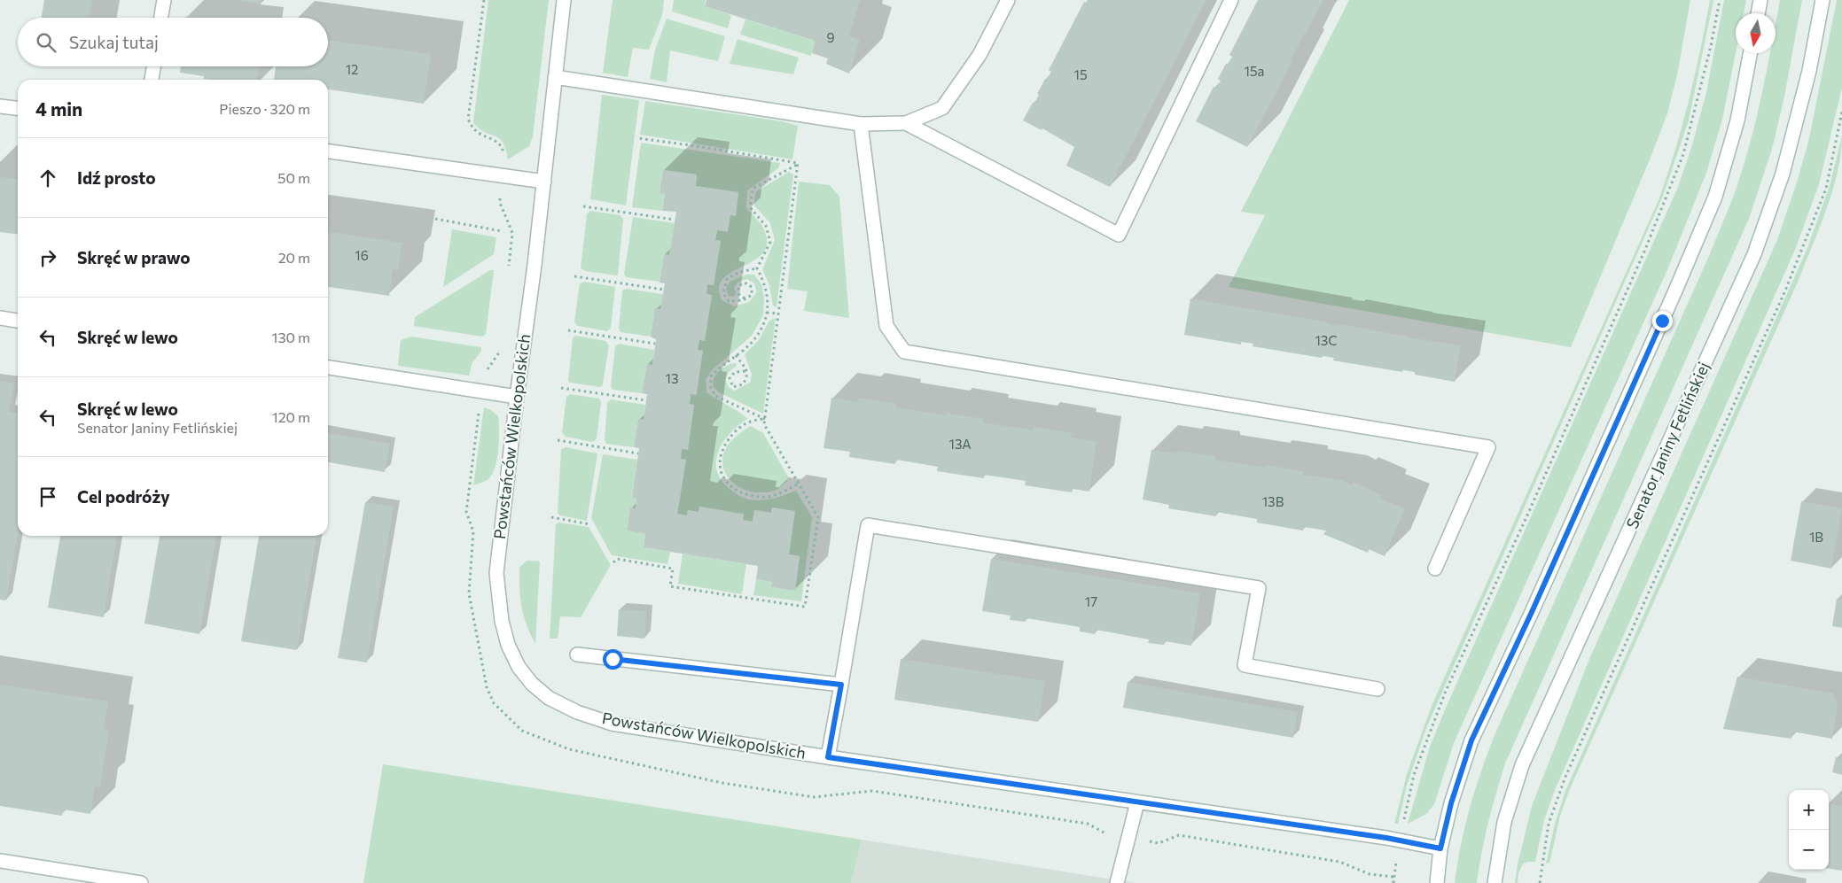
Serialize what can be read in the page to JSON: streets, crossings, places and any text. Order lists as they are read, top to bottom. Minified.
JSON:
{"streets":{"street":["Powstańców Wielkopolskich","Senator Janiny Fetlińskiej"]},"house_numbers":["9","12","15a","15","16","13C","13","13A","13B","1B","17"],"north":"bottom","page":{"search":"Szukaj tutaj","heading":["4 min","Pieszo · 320 m"],"list":[["Idź prosto","50 m"],["Skręć w prawo","20 m"],["Skręć w lewo","130 m"],["Skręć w lewo","Senator Janiny Fetlińskiej","120 m"],"Cel podróży"],"map_buttons":["+","−"]}}
